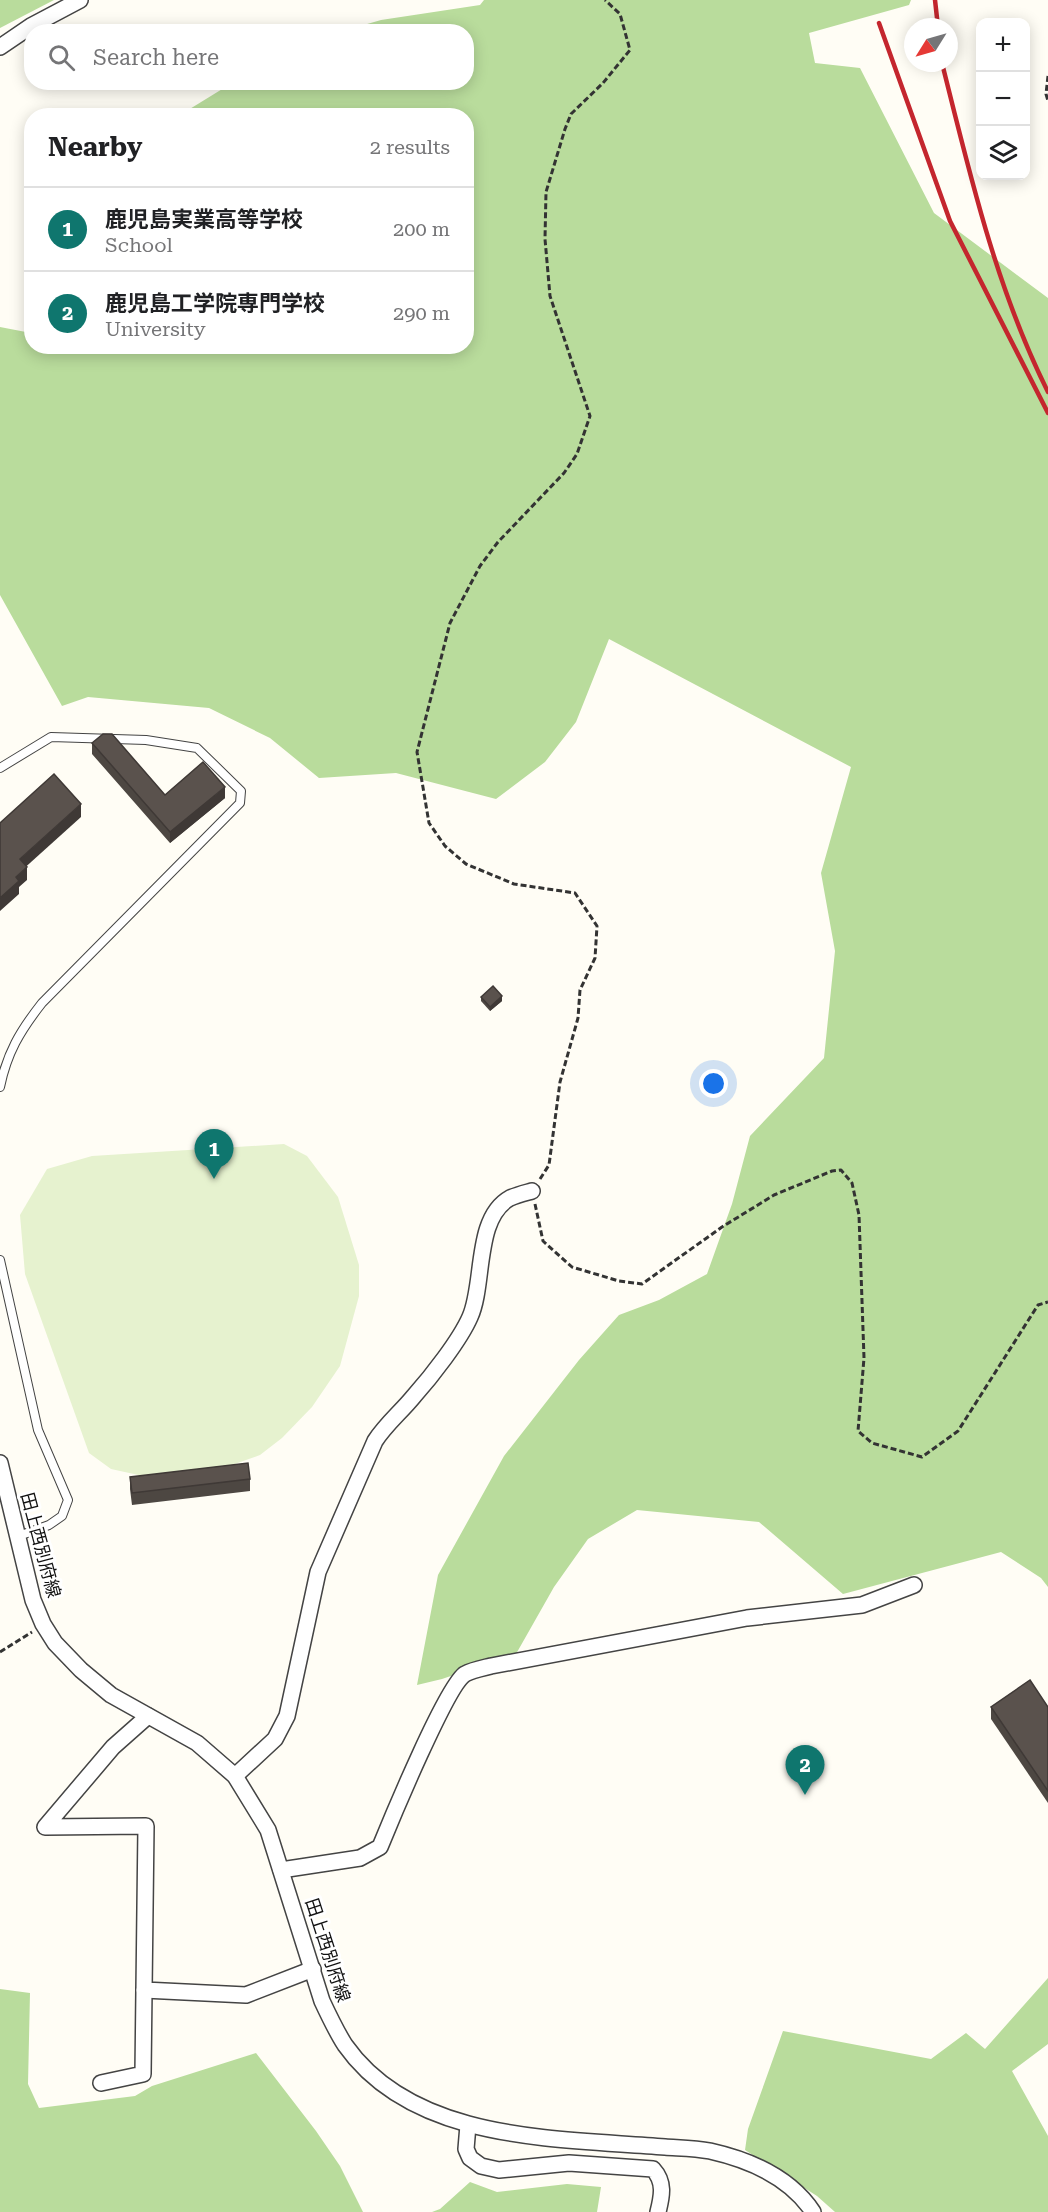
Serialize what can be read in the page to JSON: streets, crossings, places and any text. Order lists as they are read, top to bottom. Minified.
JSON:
{"streets":{"street":["田上西別府線"]},"north":"bottom left","page":{"map_buttons":["+","−"],"search":"Search here","heading":["Nearby","2 results"],"list":[{"mark":"1","name":"鹿児島実業高等学校","note":"School","value":"200 m"},{"mark":"2","name":"鹿児島工学院専門学校","note":"University","value":"290 m"}],"pins":["1","2"]}}
